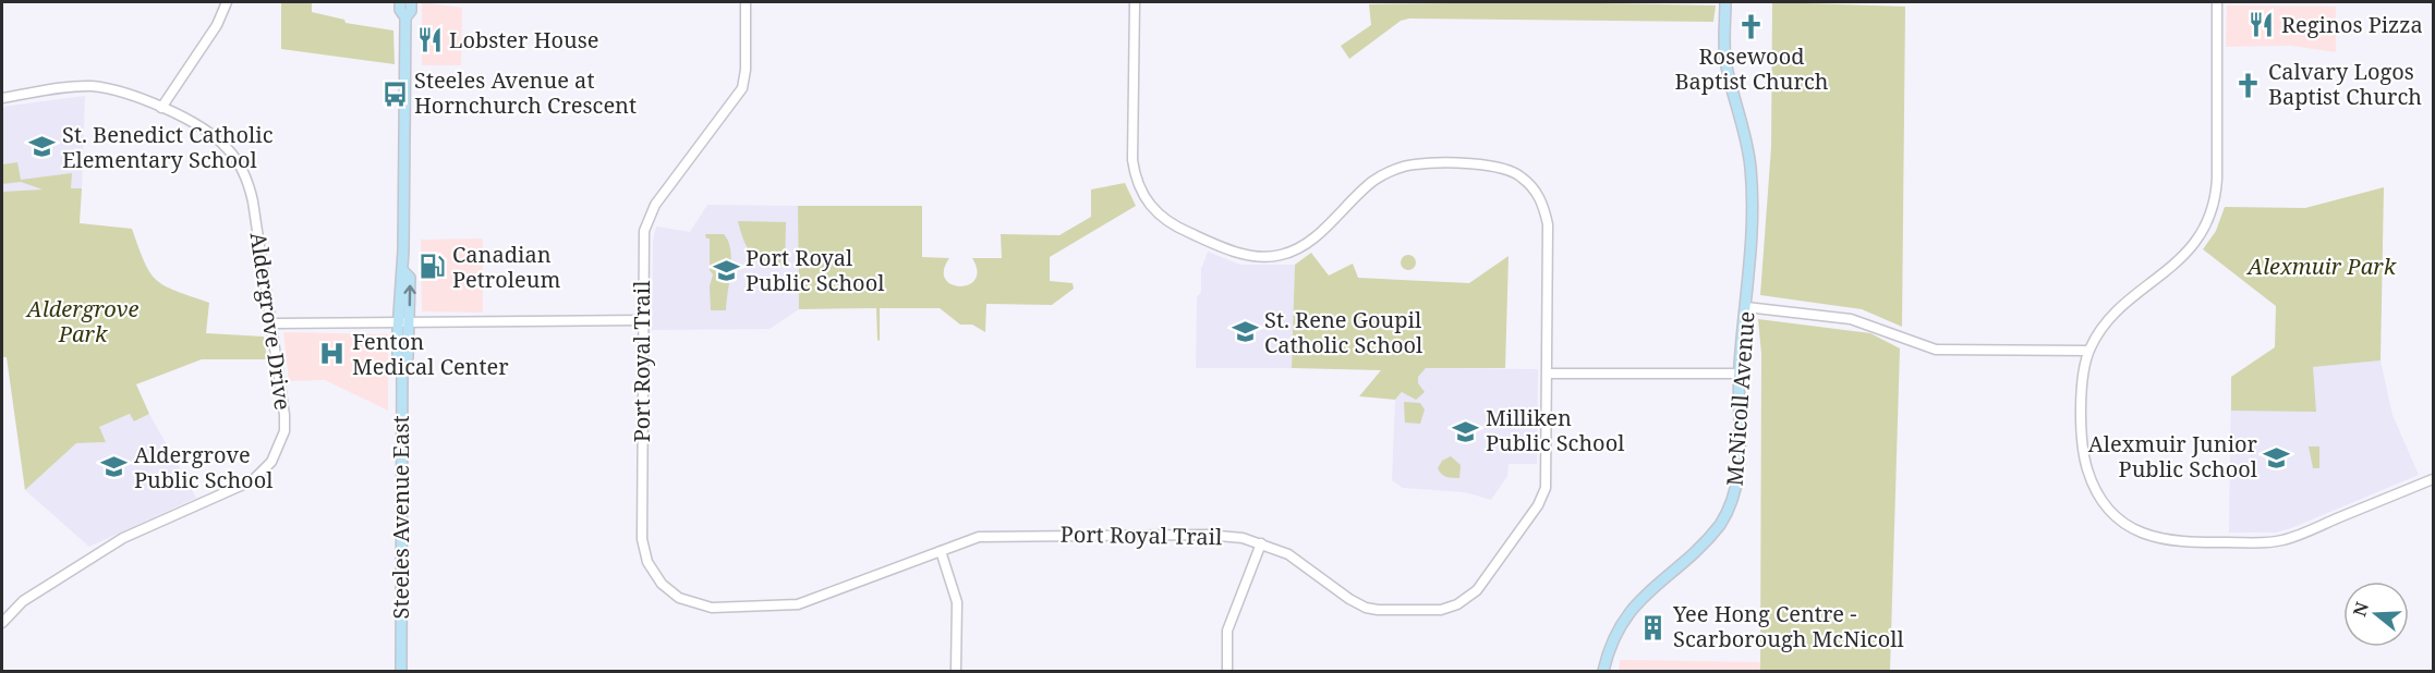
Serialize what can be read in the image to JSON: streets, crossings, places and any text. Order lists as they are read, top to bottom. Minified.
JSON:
{"streets":{"main road":["McNicoll Avenue","Steeles Avenue East"],"street":["Aldergrove Drive","Port Royal Trail"]},"parks":["Alexmuir Park","Aldergrove Park"],"places":{"restaurant":["Reginos Pizza","Lobster House"],"church":["Rosewood Baptist Church","Calvary Logos Baptist Church"],"bus stop":["Steeles Avenue at Hornchurch Crescent"],"school or university":["St. Benedict Catholic Elementary School","Port Royal Public School","St. Rene Goupil Catholic School","Milliken Public School","Alexmuir Junior Public School","Aldergrove Public School"],"fuel station":["Canadian Petroleum"],"hospital":["Fenton Medical Center"],"building":["Yee Hong Centre - Scarborough McNicoll"]},"north":"left"}
